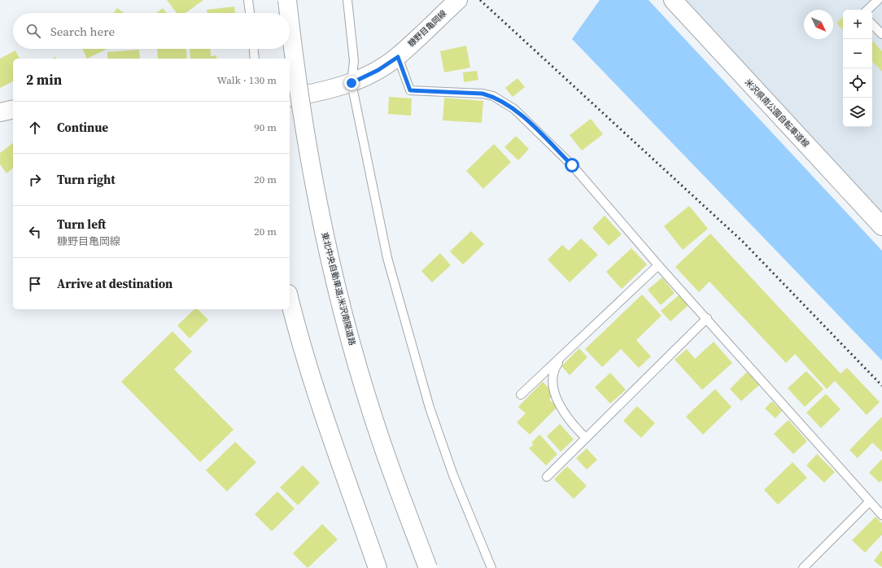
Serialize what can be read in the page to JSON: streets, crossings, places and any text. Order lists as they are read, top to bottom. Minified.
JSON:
{"streets":{"main road":["糠野目亀岡線","米沢県南公園自転車道線","東北中央自動車道;米沢南陽道路"]},"north":"bottom right","page":{"map_buttons":["+","−"],"search":"Search here","heading":["2 min","Walk · 130 m"],"list":[["Continue","90 m"],["Turn right","20 m"],["Turn left","糠野目亀岡線","20 m"],"Arrive at destination"]}}
